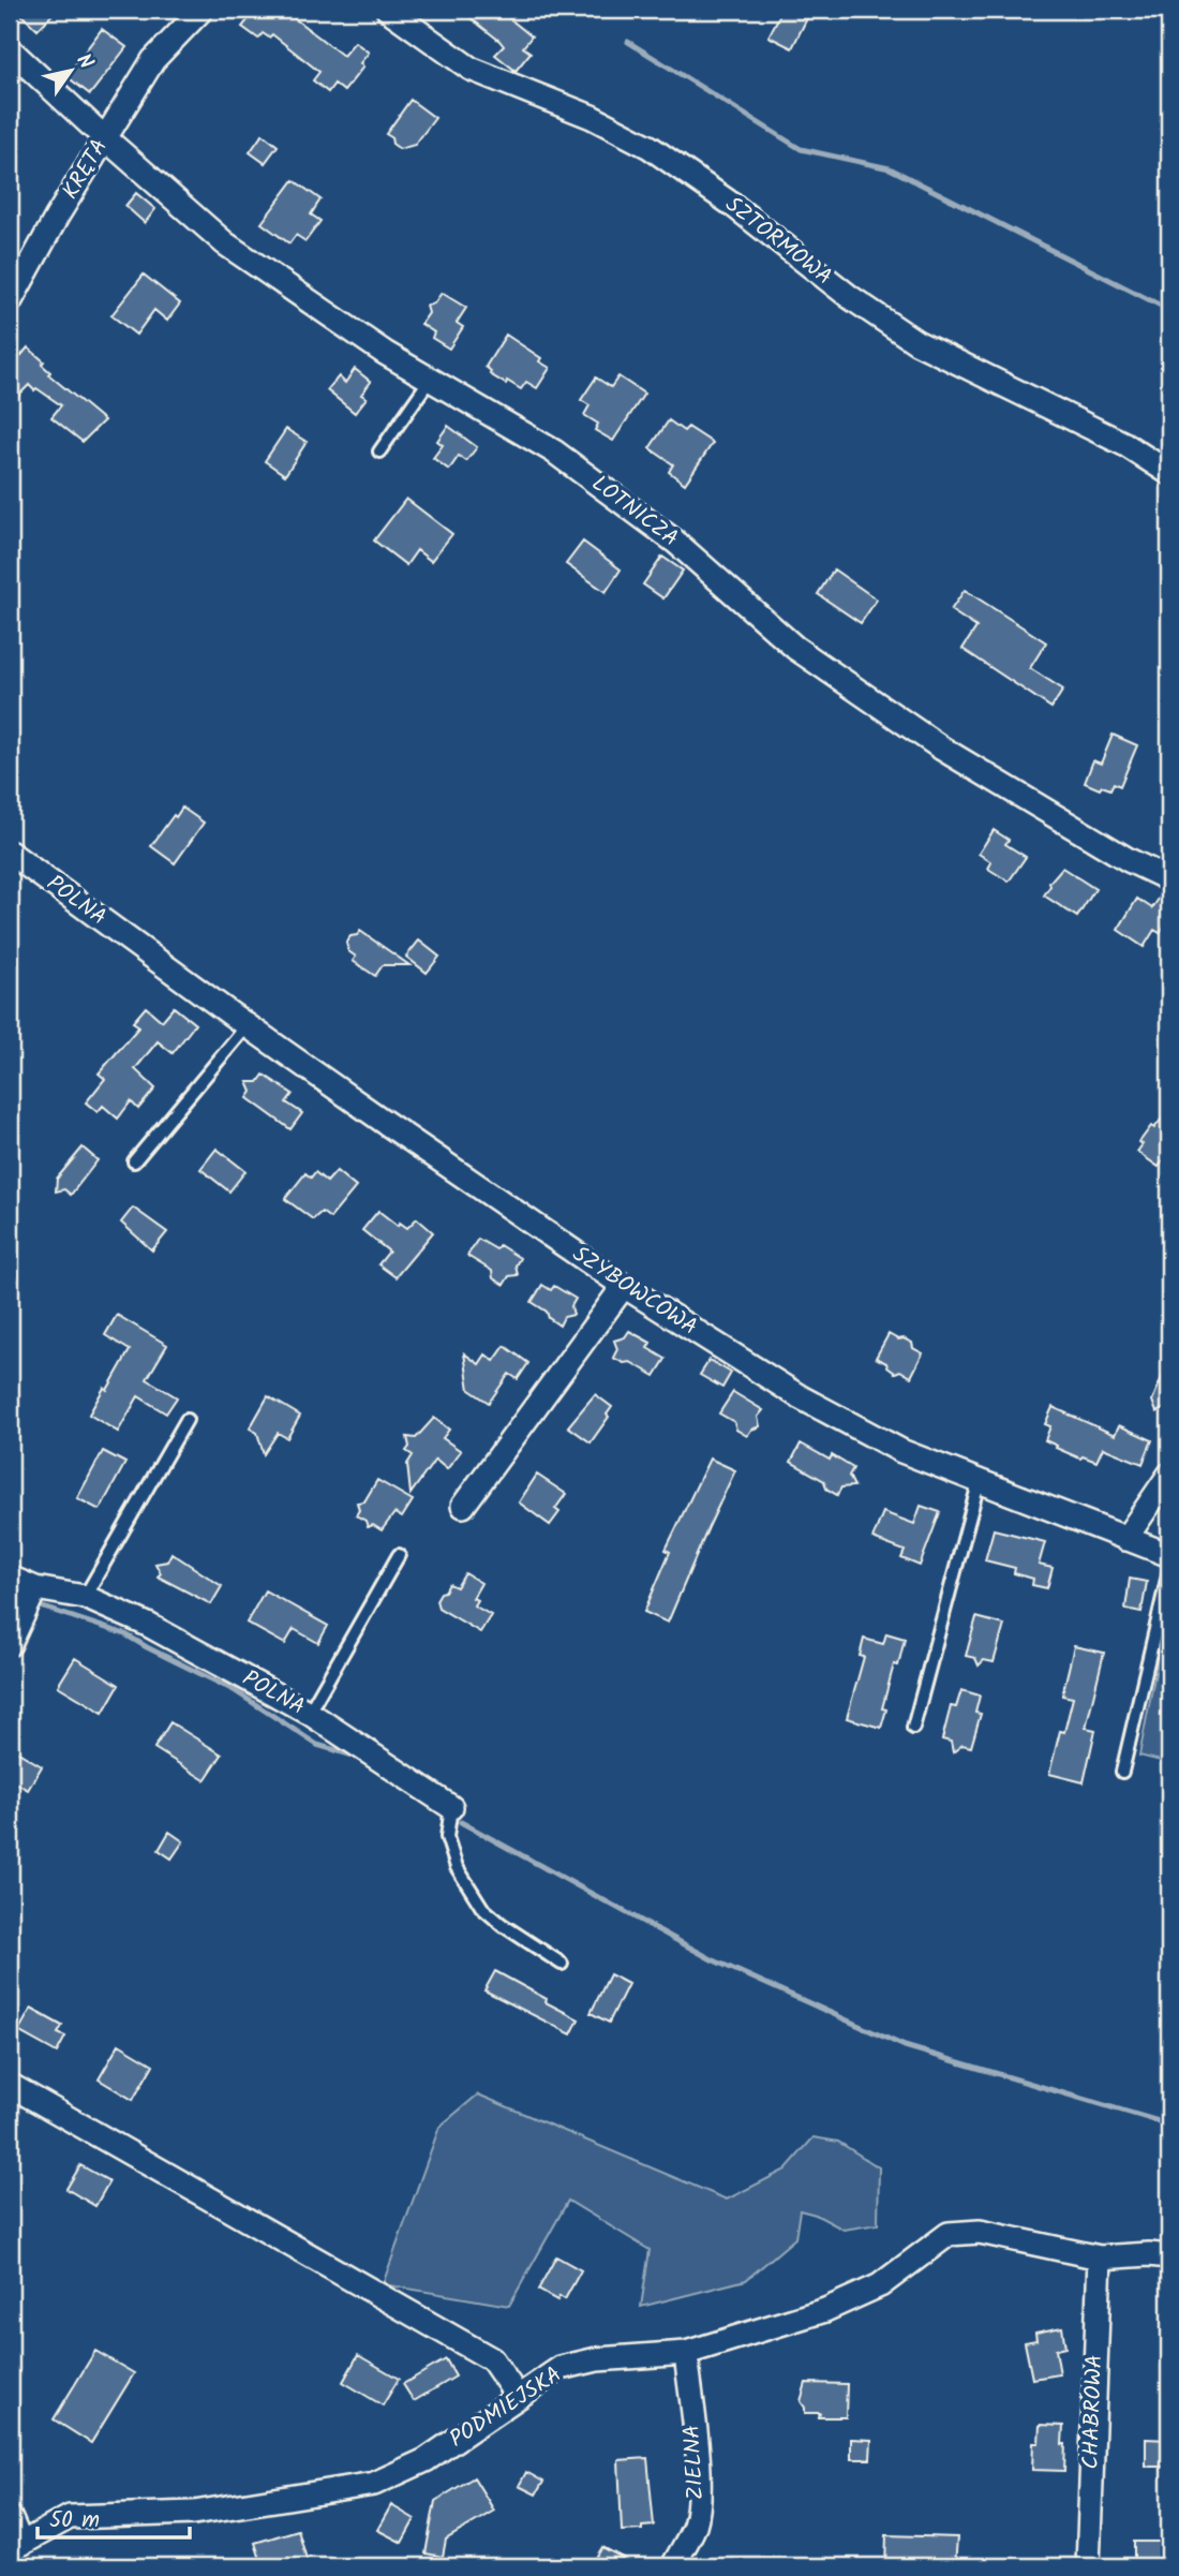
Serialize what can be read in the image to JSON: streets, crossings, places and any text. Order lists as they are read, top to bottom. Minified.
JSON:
{"streets":{"street":["KRĘTA","SZTORMOWA","LOTNICZA","POLNA","SZYBOWCOWA","PODMIEJSKA","CHABROWA","ZIELNA"]},"crossings":[["KRĘTA","LOTNICZA"],["POLNA","SZYBOWCOWA"],["PODMIEJSKA","CHABROWA"],["PODMIEJSKA","ZIELNA"]],"scale_bar":"50 m","north":"top right"}
